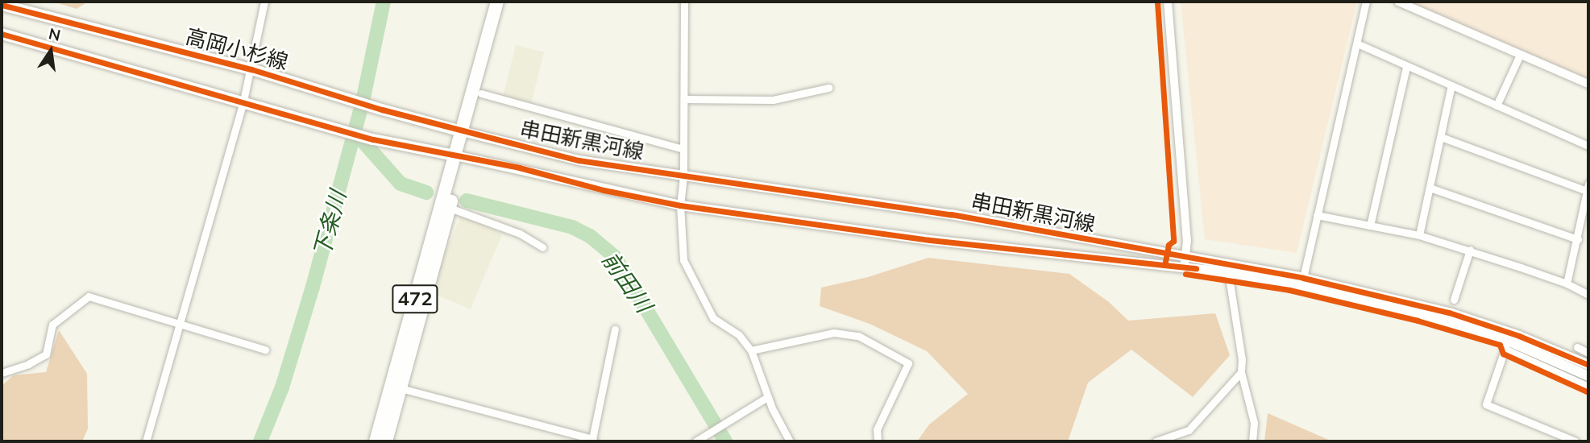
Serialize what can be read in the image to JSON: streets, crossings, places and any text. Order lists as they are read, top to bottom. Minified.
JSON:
{"streets":{"highway":["472"],"main road":["高岡小杉線","串田新黒河線"]},"crossings":[["高岡小杉線","串田新黒河線"],["高岡小杉線","472"],["串田新黒河線","472"]],"water":["下条川","前田川"],"north":"top"}
